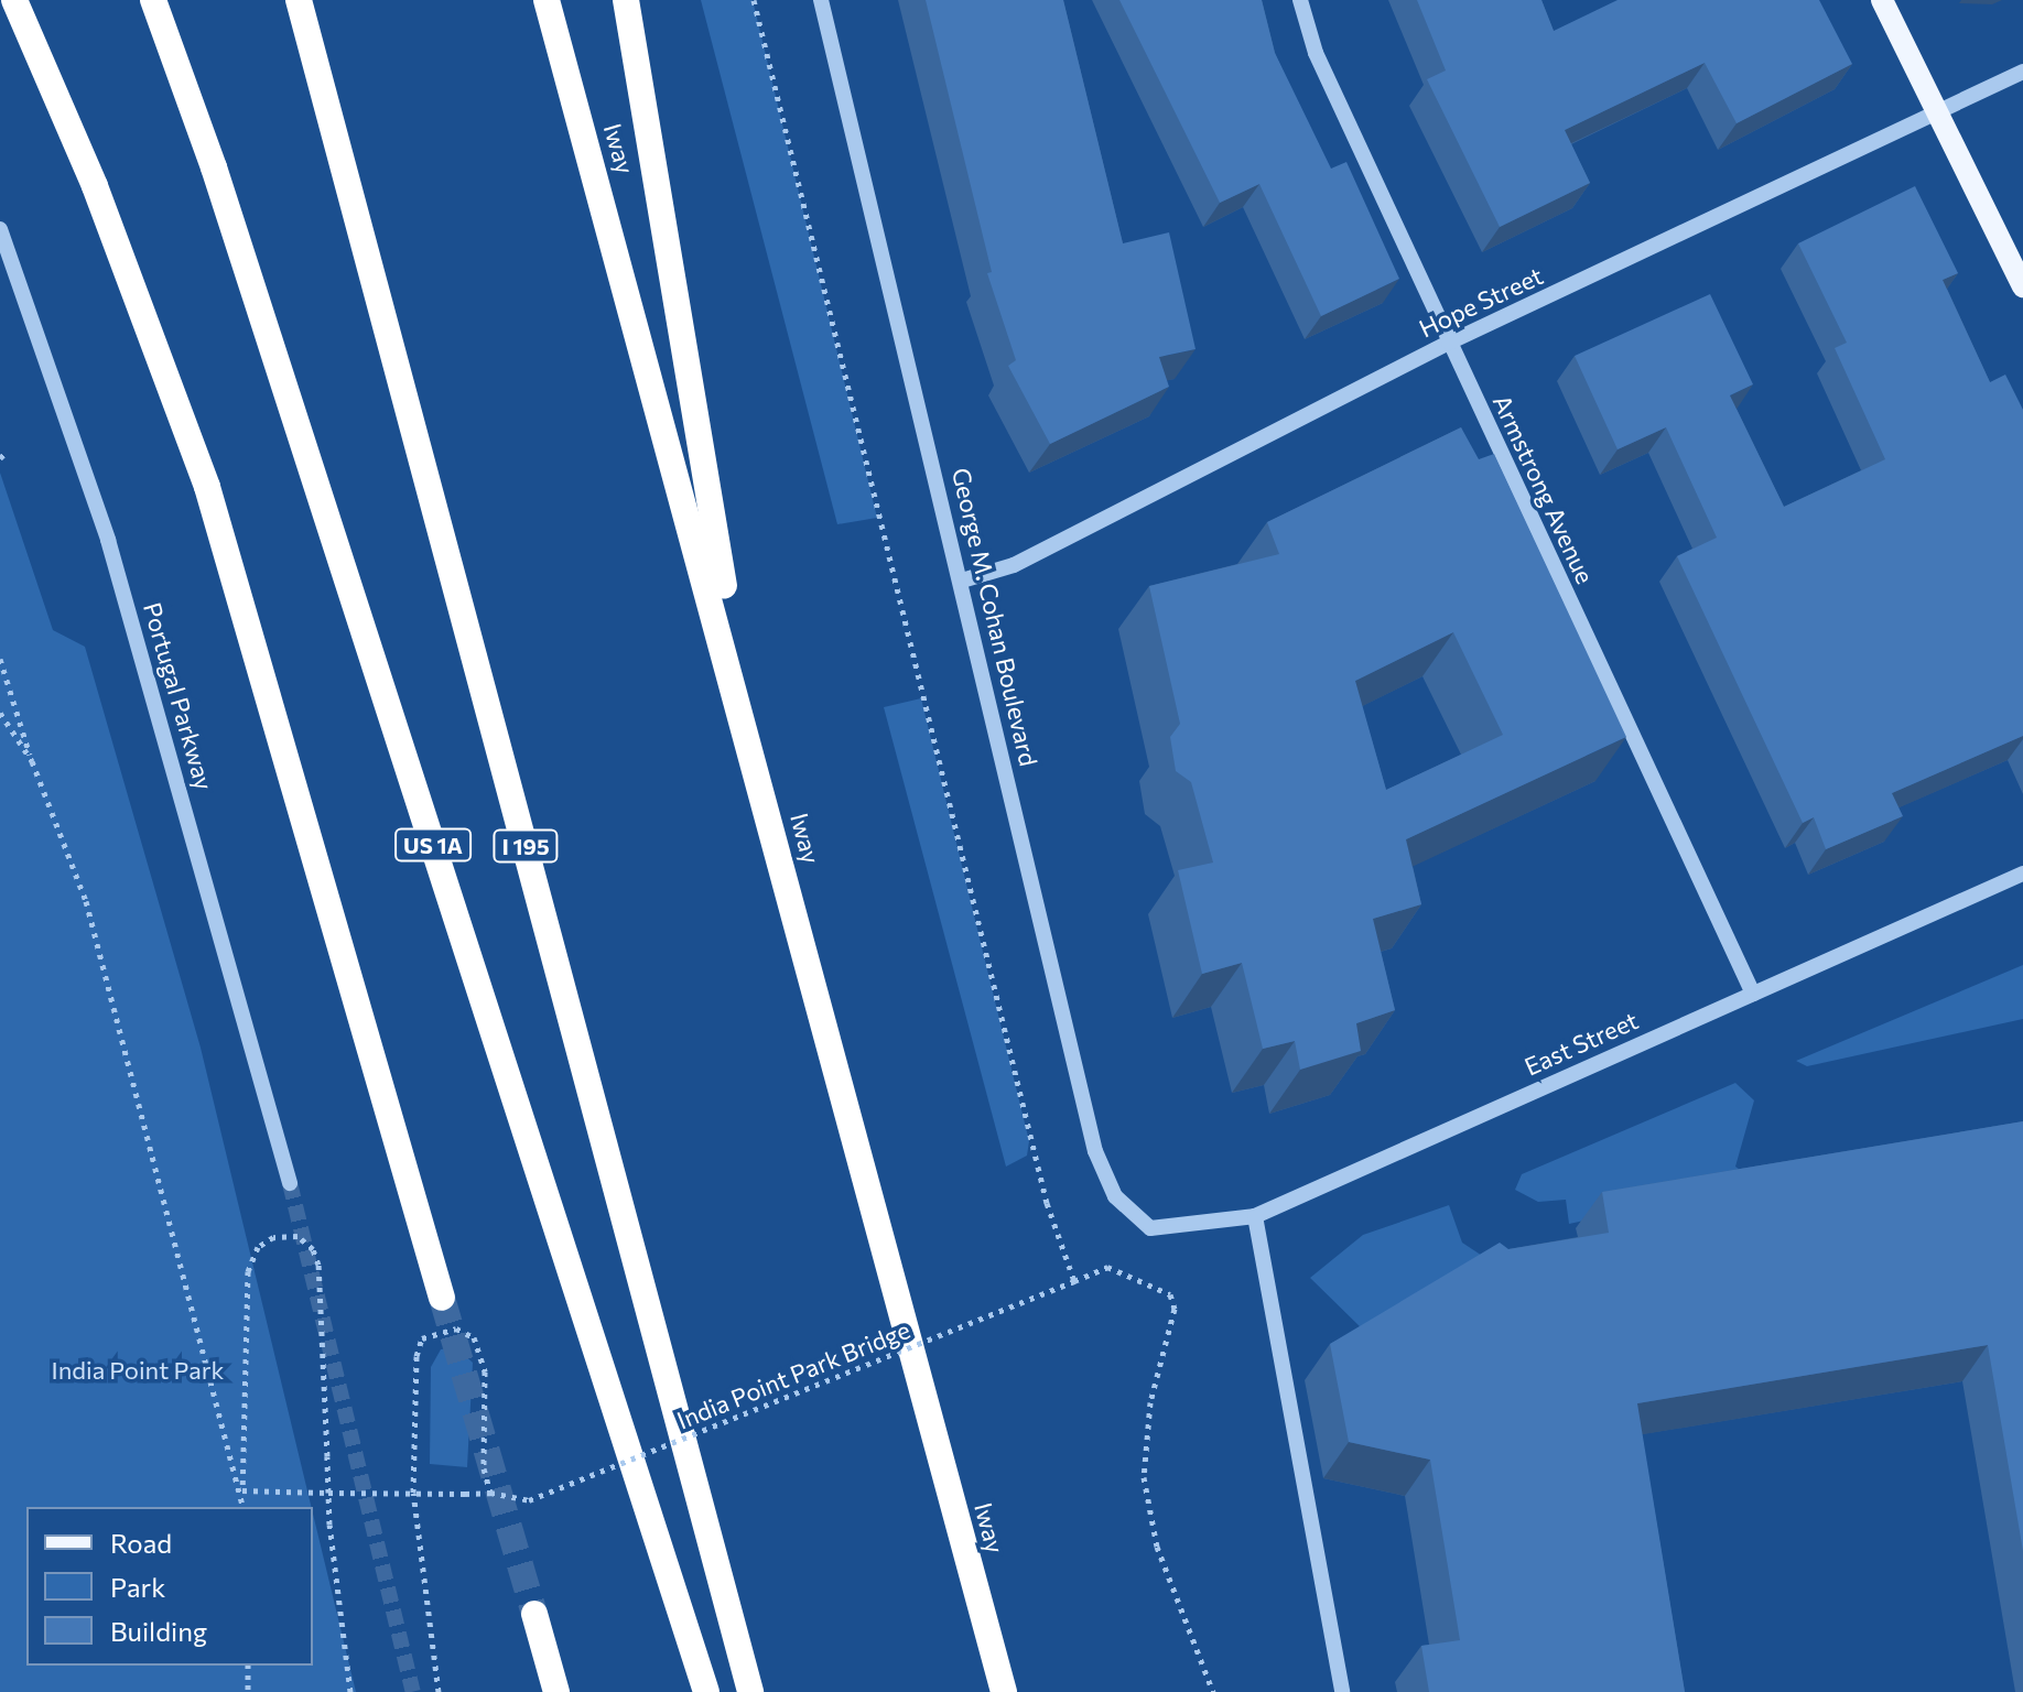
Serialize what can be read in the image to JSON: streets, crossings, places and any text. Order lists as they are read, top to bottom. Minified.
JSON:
{"streets":{"highway":["Iway","US 1A","I 195"],"street":["Hope Street","Armstrong Avenue","George M. Cohan Boulevard","Portugal Parkway","East Street"],"path":["India Point Park Bridge"]},"crossings":[["Hope Street","Armstrong Avenue"],["Hope Street","George M. Cohan Boulevard"],["Armstrong Avenue","East Street"],["George M. Cohan Boulevard","East Street"]],"parks":["India Point Park"],"legend":["Road","Park","Building"]}
